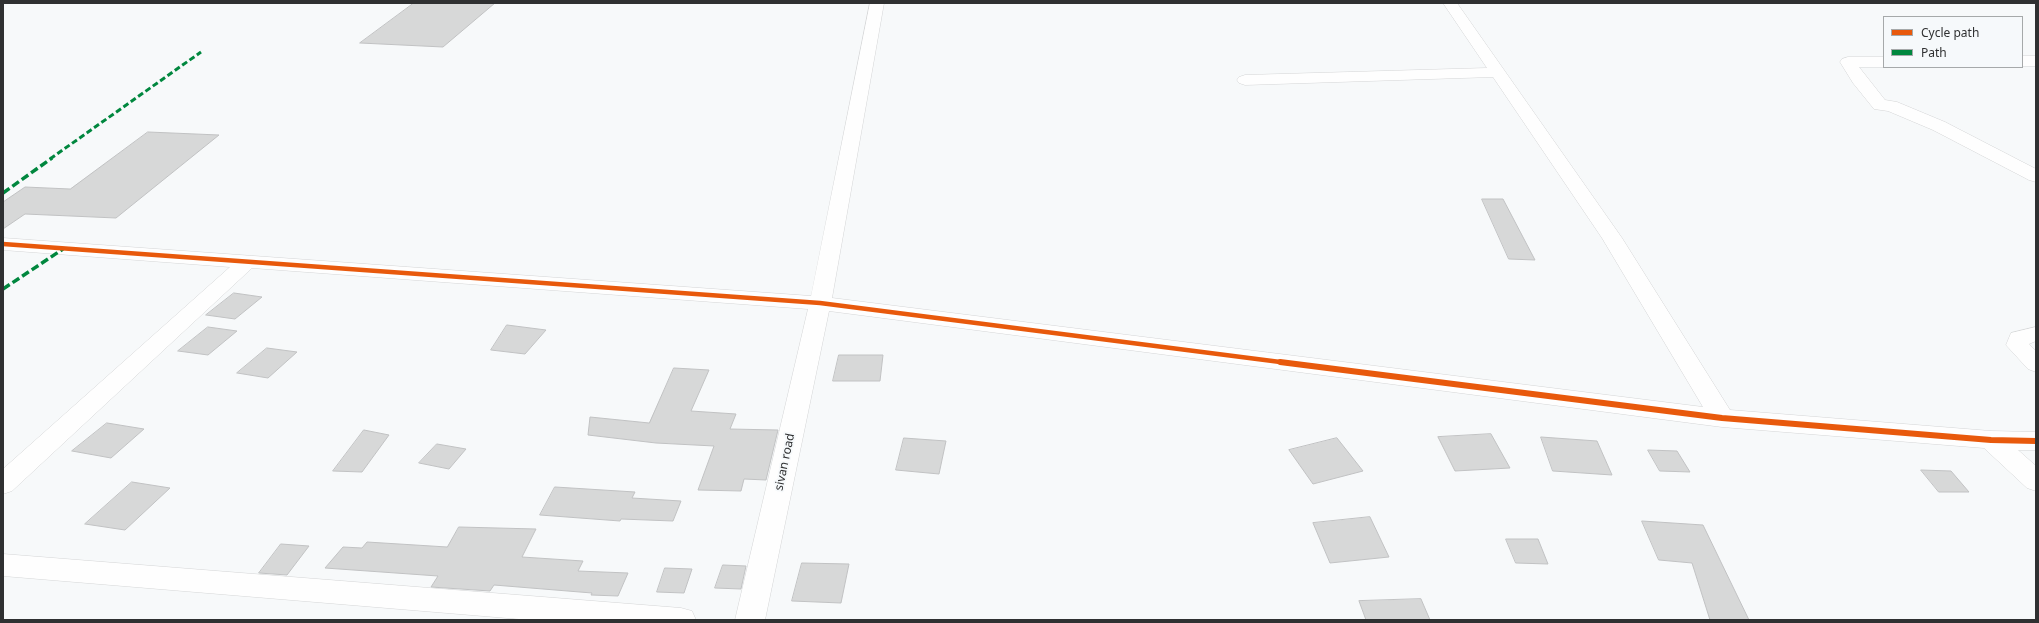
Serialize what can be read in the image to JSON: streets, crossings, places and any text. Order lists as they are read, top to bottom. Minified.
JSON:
{"streets":{"street":["sivan road"]},"legend":["Cycle path","Path"]}
